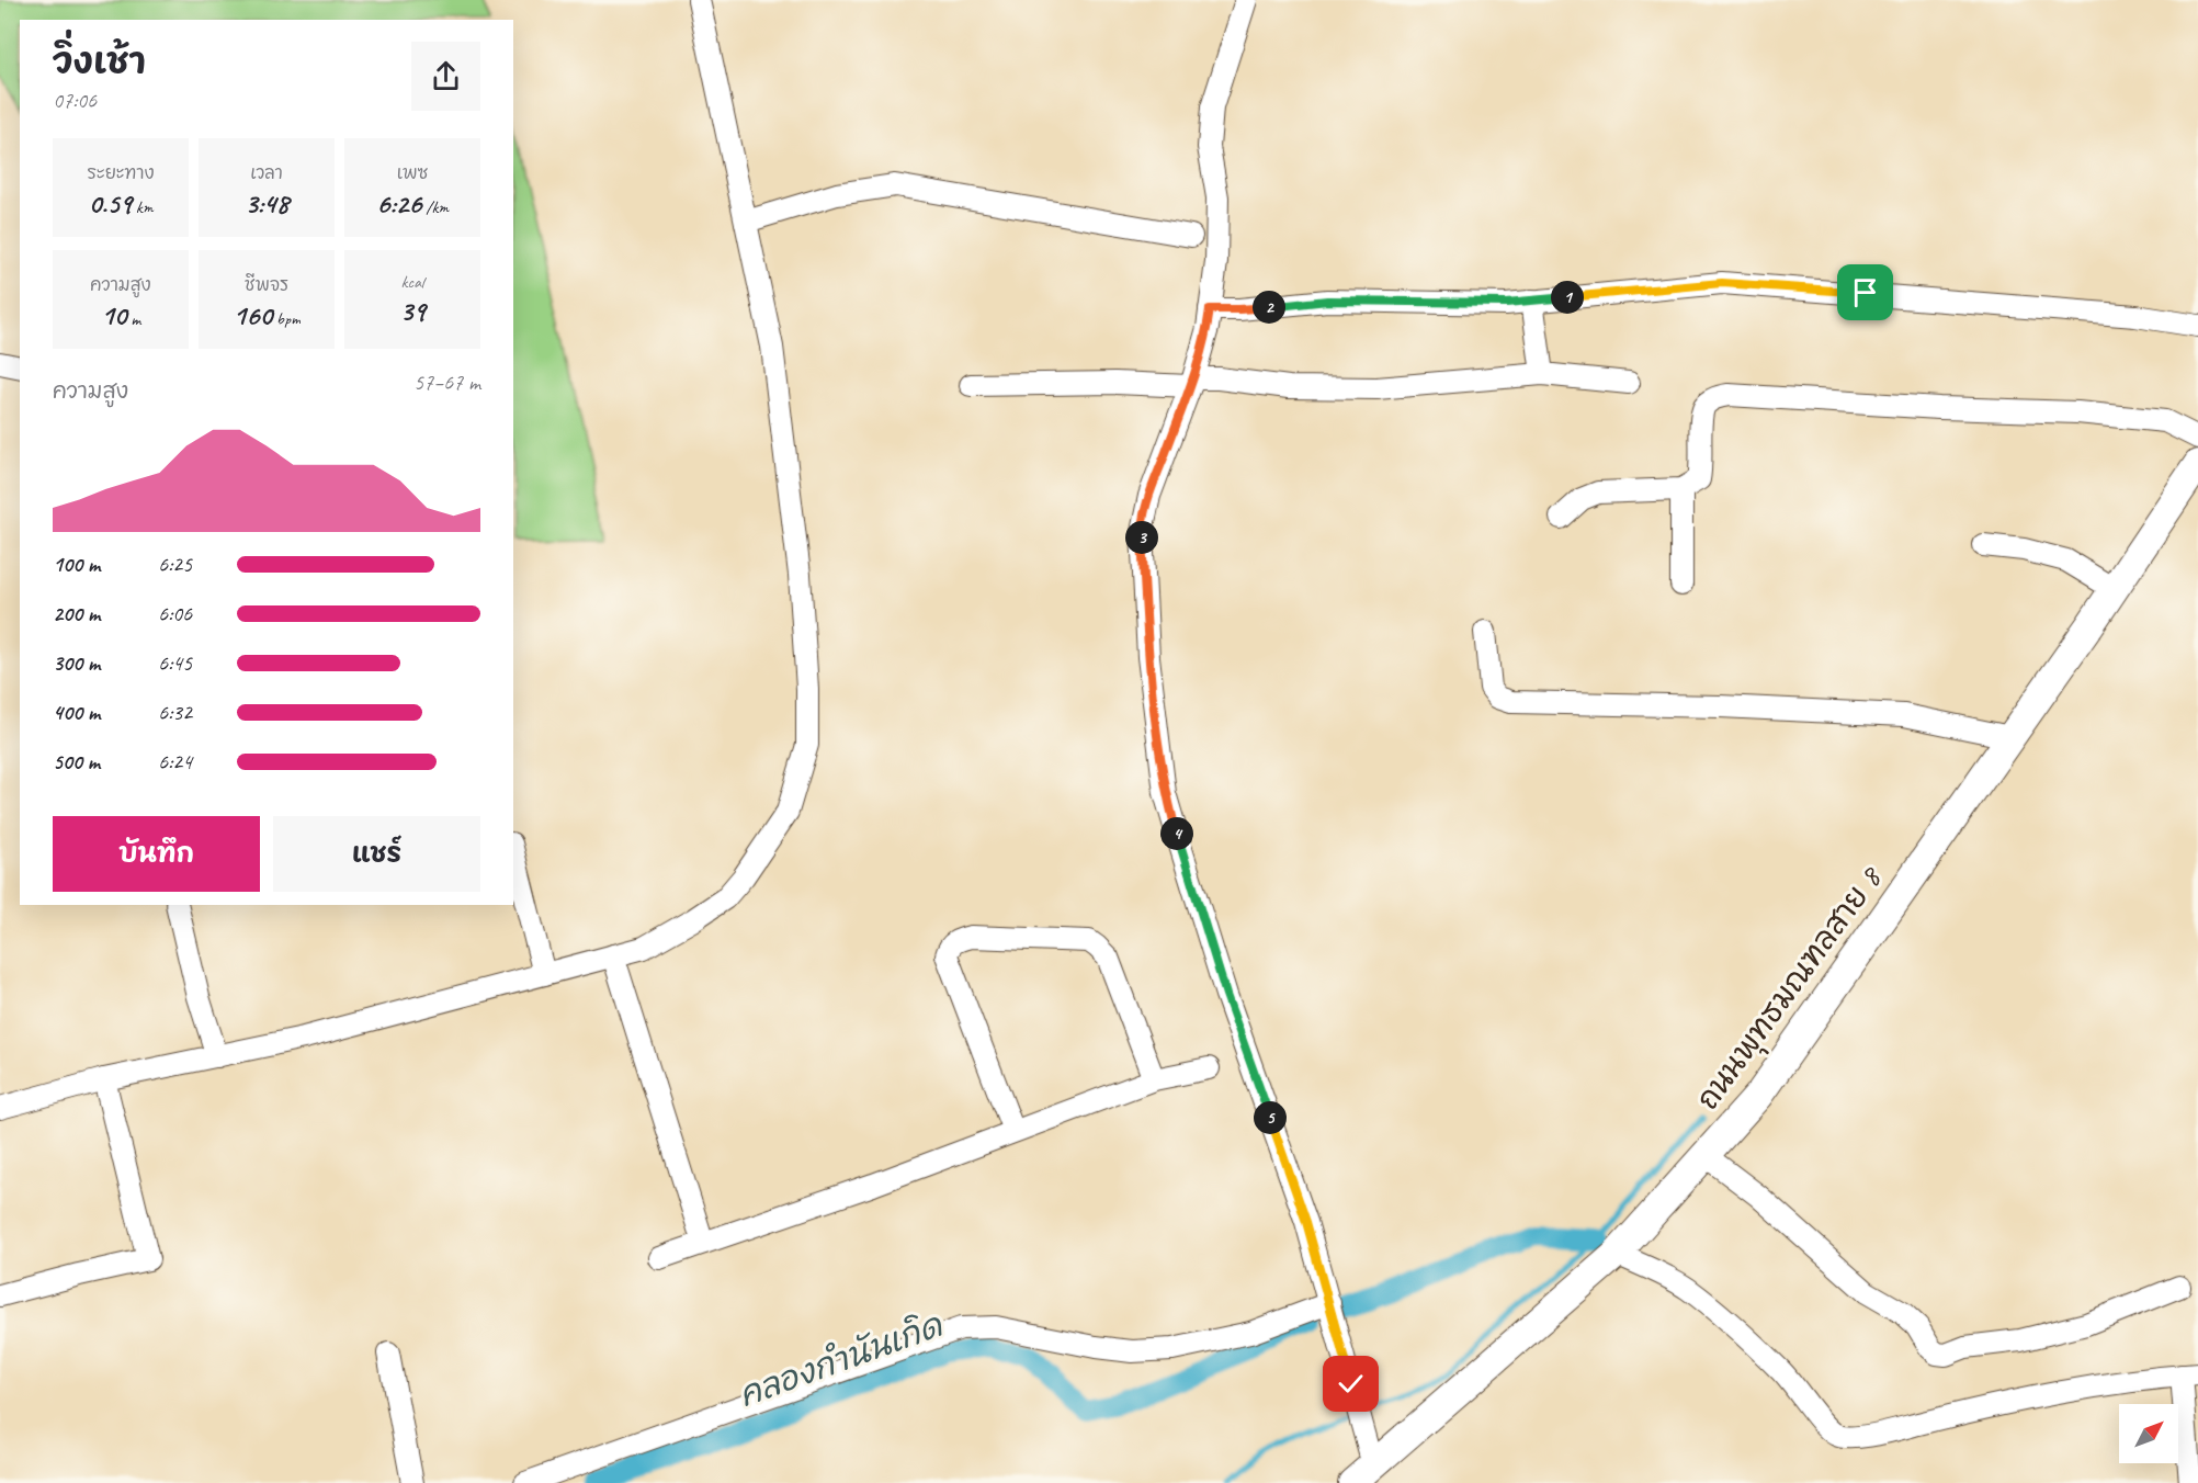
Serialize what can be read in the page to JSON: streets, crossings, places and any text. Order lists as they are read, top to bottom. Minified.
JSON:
{"streets":{"street":["ถนนพุทธมณฑลสาย 8"]},"water":["คลองกำนันเกิด"],"north":"top right","page":{"heading":["วิ่งเช้า","07:06"],"stats":[["ระยะทาง","0.59 km"],["เวลา","3:48"],["เพซ","6:26 /km"],["ความสูง","10 m"],["ชีพจร","160 bpm"],["kcal","39"]],"pins":["1","2","3","4","5"],"chart":["ความสูง","57–67 m"],"list":[{"name":"100 m","note":"6:25"},{"name":"200 m","note":"6:06"},{"name":"300 m","note":"6:45"},{"name":"400 m","note":"6:32"},{"name":"500 m","note":"6:24"}],"buttons":["บันทึก","แชร์"]}}
